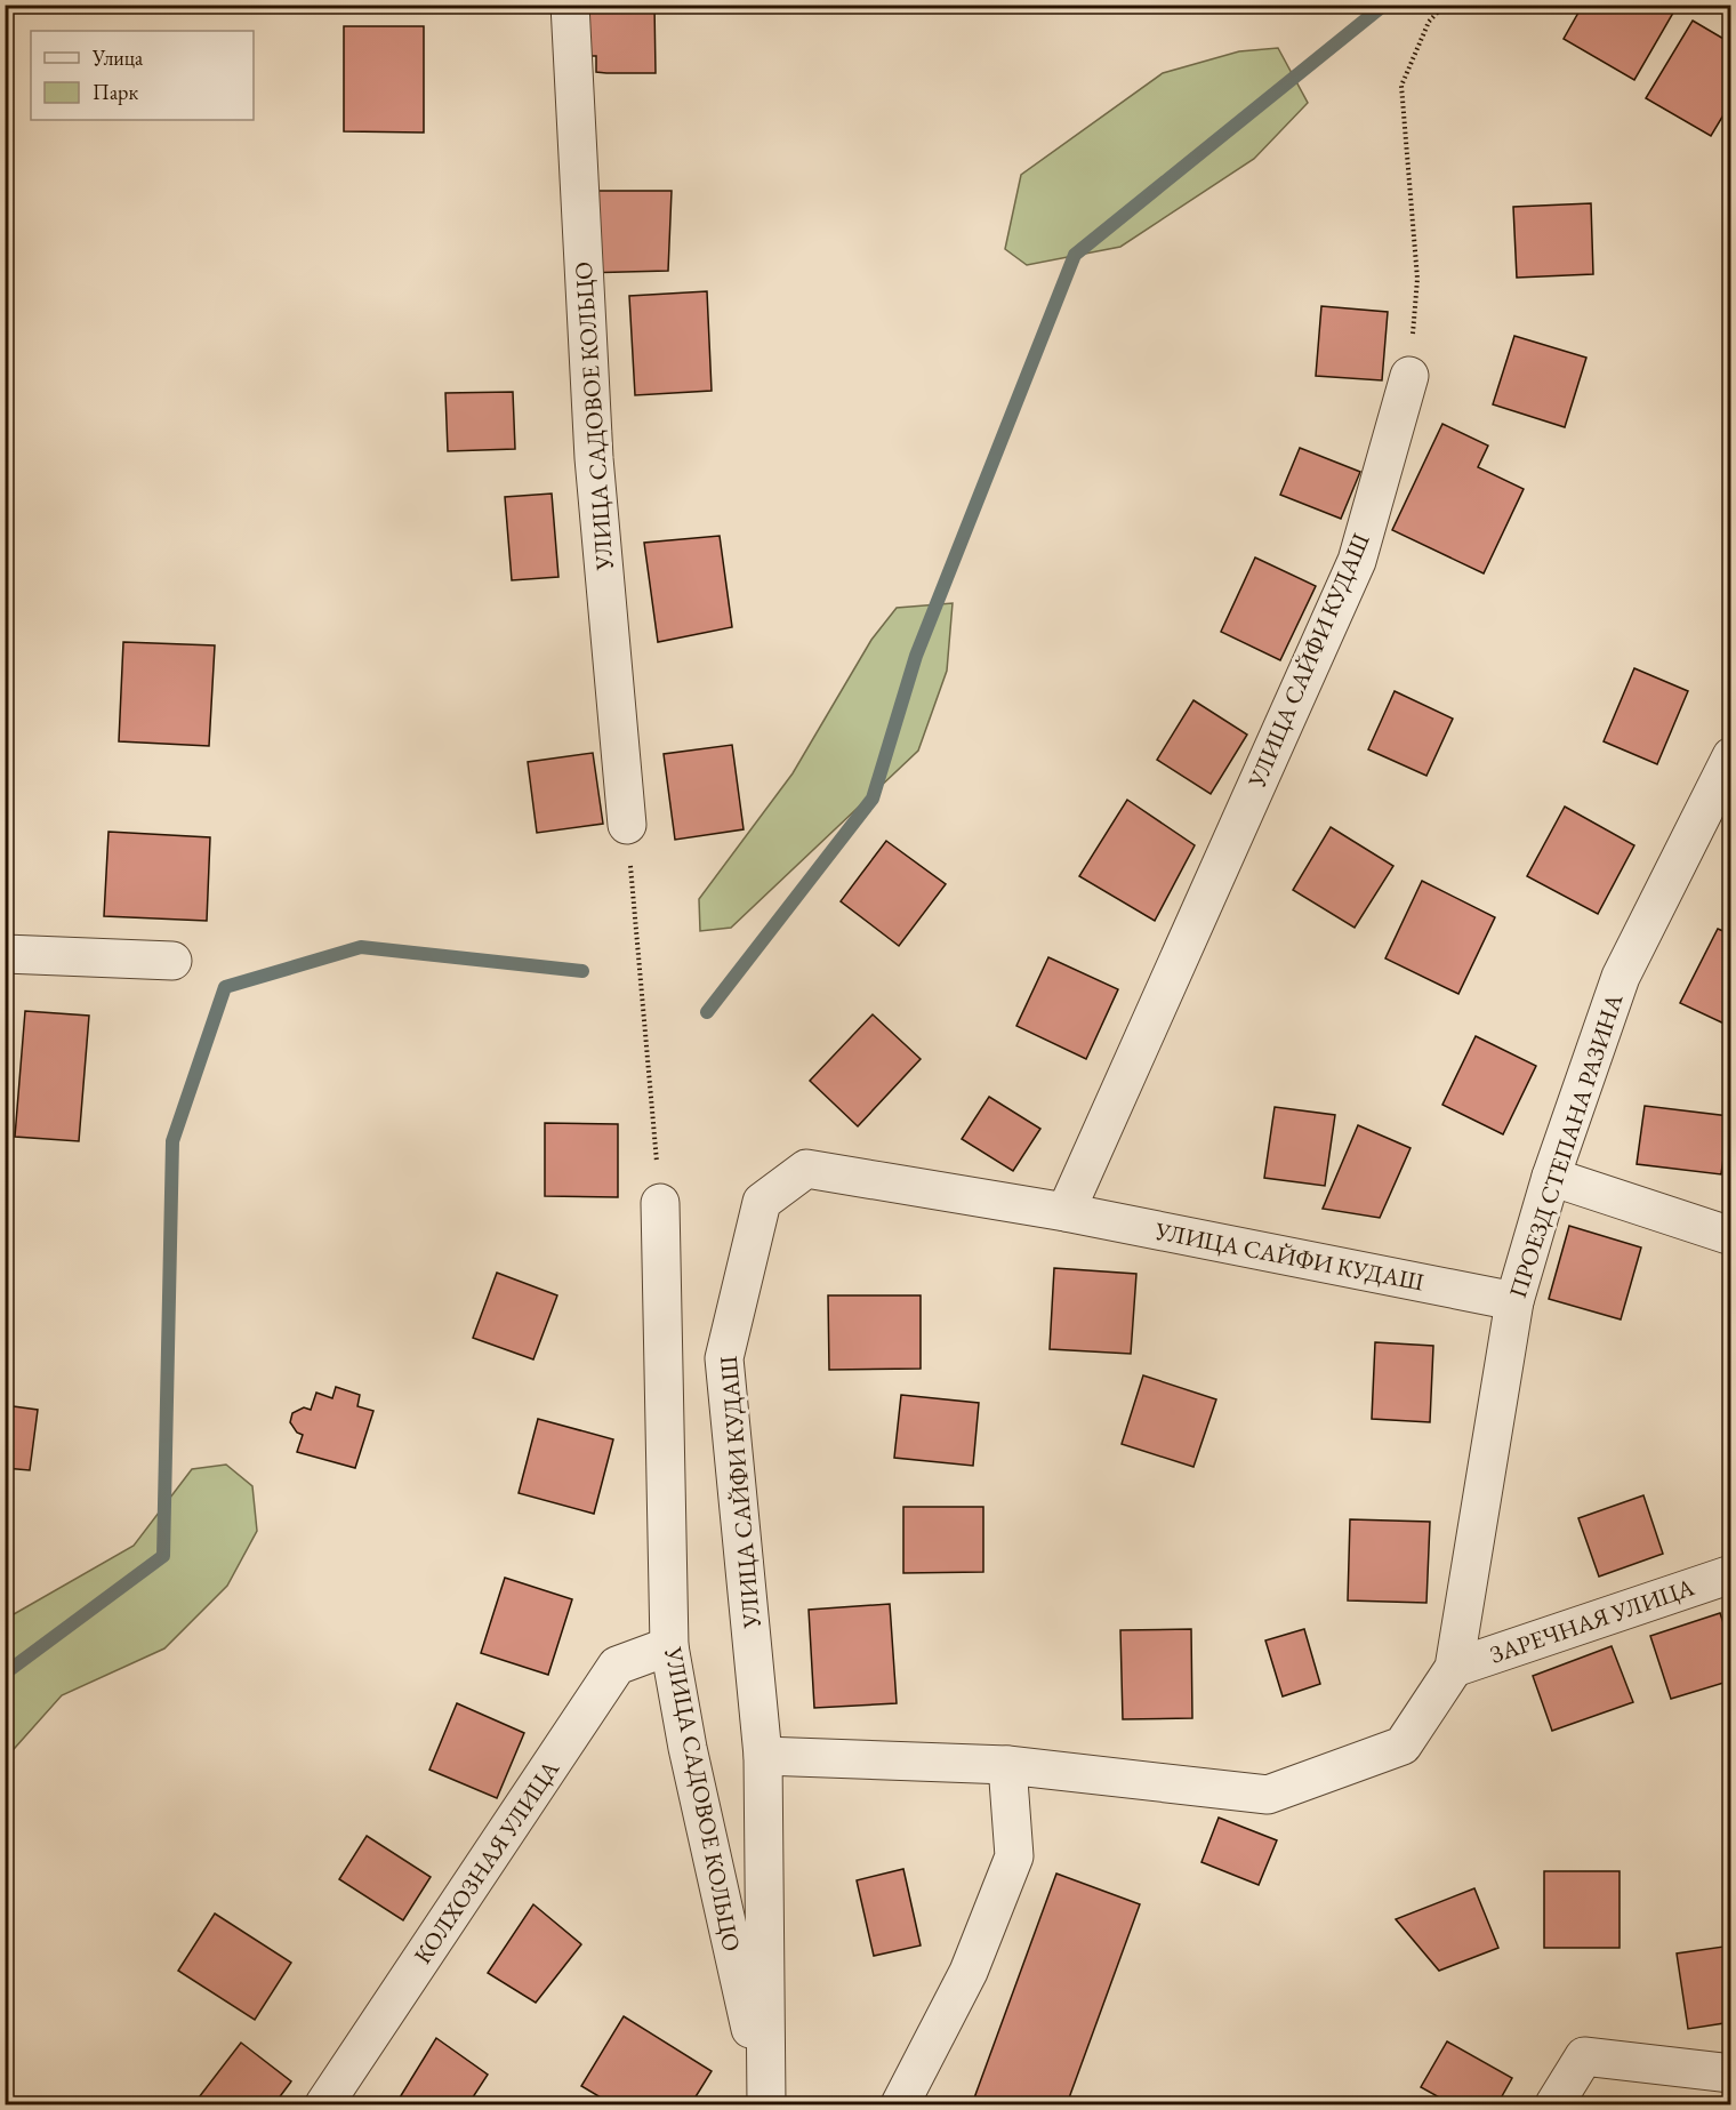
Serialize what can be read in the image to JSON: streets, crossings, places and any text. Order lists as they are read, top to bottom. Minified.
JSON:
{"streets":{"street":["УЛИЦА САДОВОЕ КОЛЬЦО","УЛИЦА САЙФИ КУДАШ","ПРОЕЗД СТЕПАНА РАЗИНА","ЗАРЕЧНАЯ УЛИЦА","КОЛХОЗНАЯ УЛИЦА"]},"crossings":[["УЛИЦА САДОВОЕ КОЛЬЦО","УЛИЦА САЙФИ КУДАШ"],["УЛИЦА САДОВОЕ КОЛЬЦО","КОЛХОЗНАЯ УЛИЦА"],["УЛИЦА САЙФИ КУДАШ","ПРОЕЗД СТЕПАНА РАЗИНА"],["ПРОЕЗД СТЕПАНА РАЗИНА","ЗАРЕЧНАЯ УЛИЦА"]],"legend":["Улица","Парк"]}
